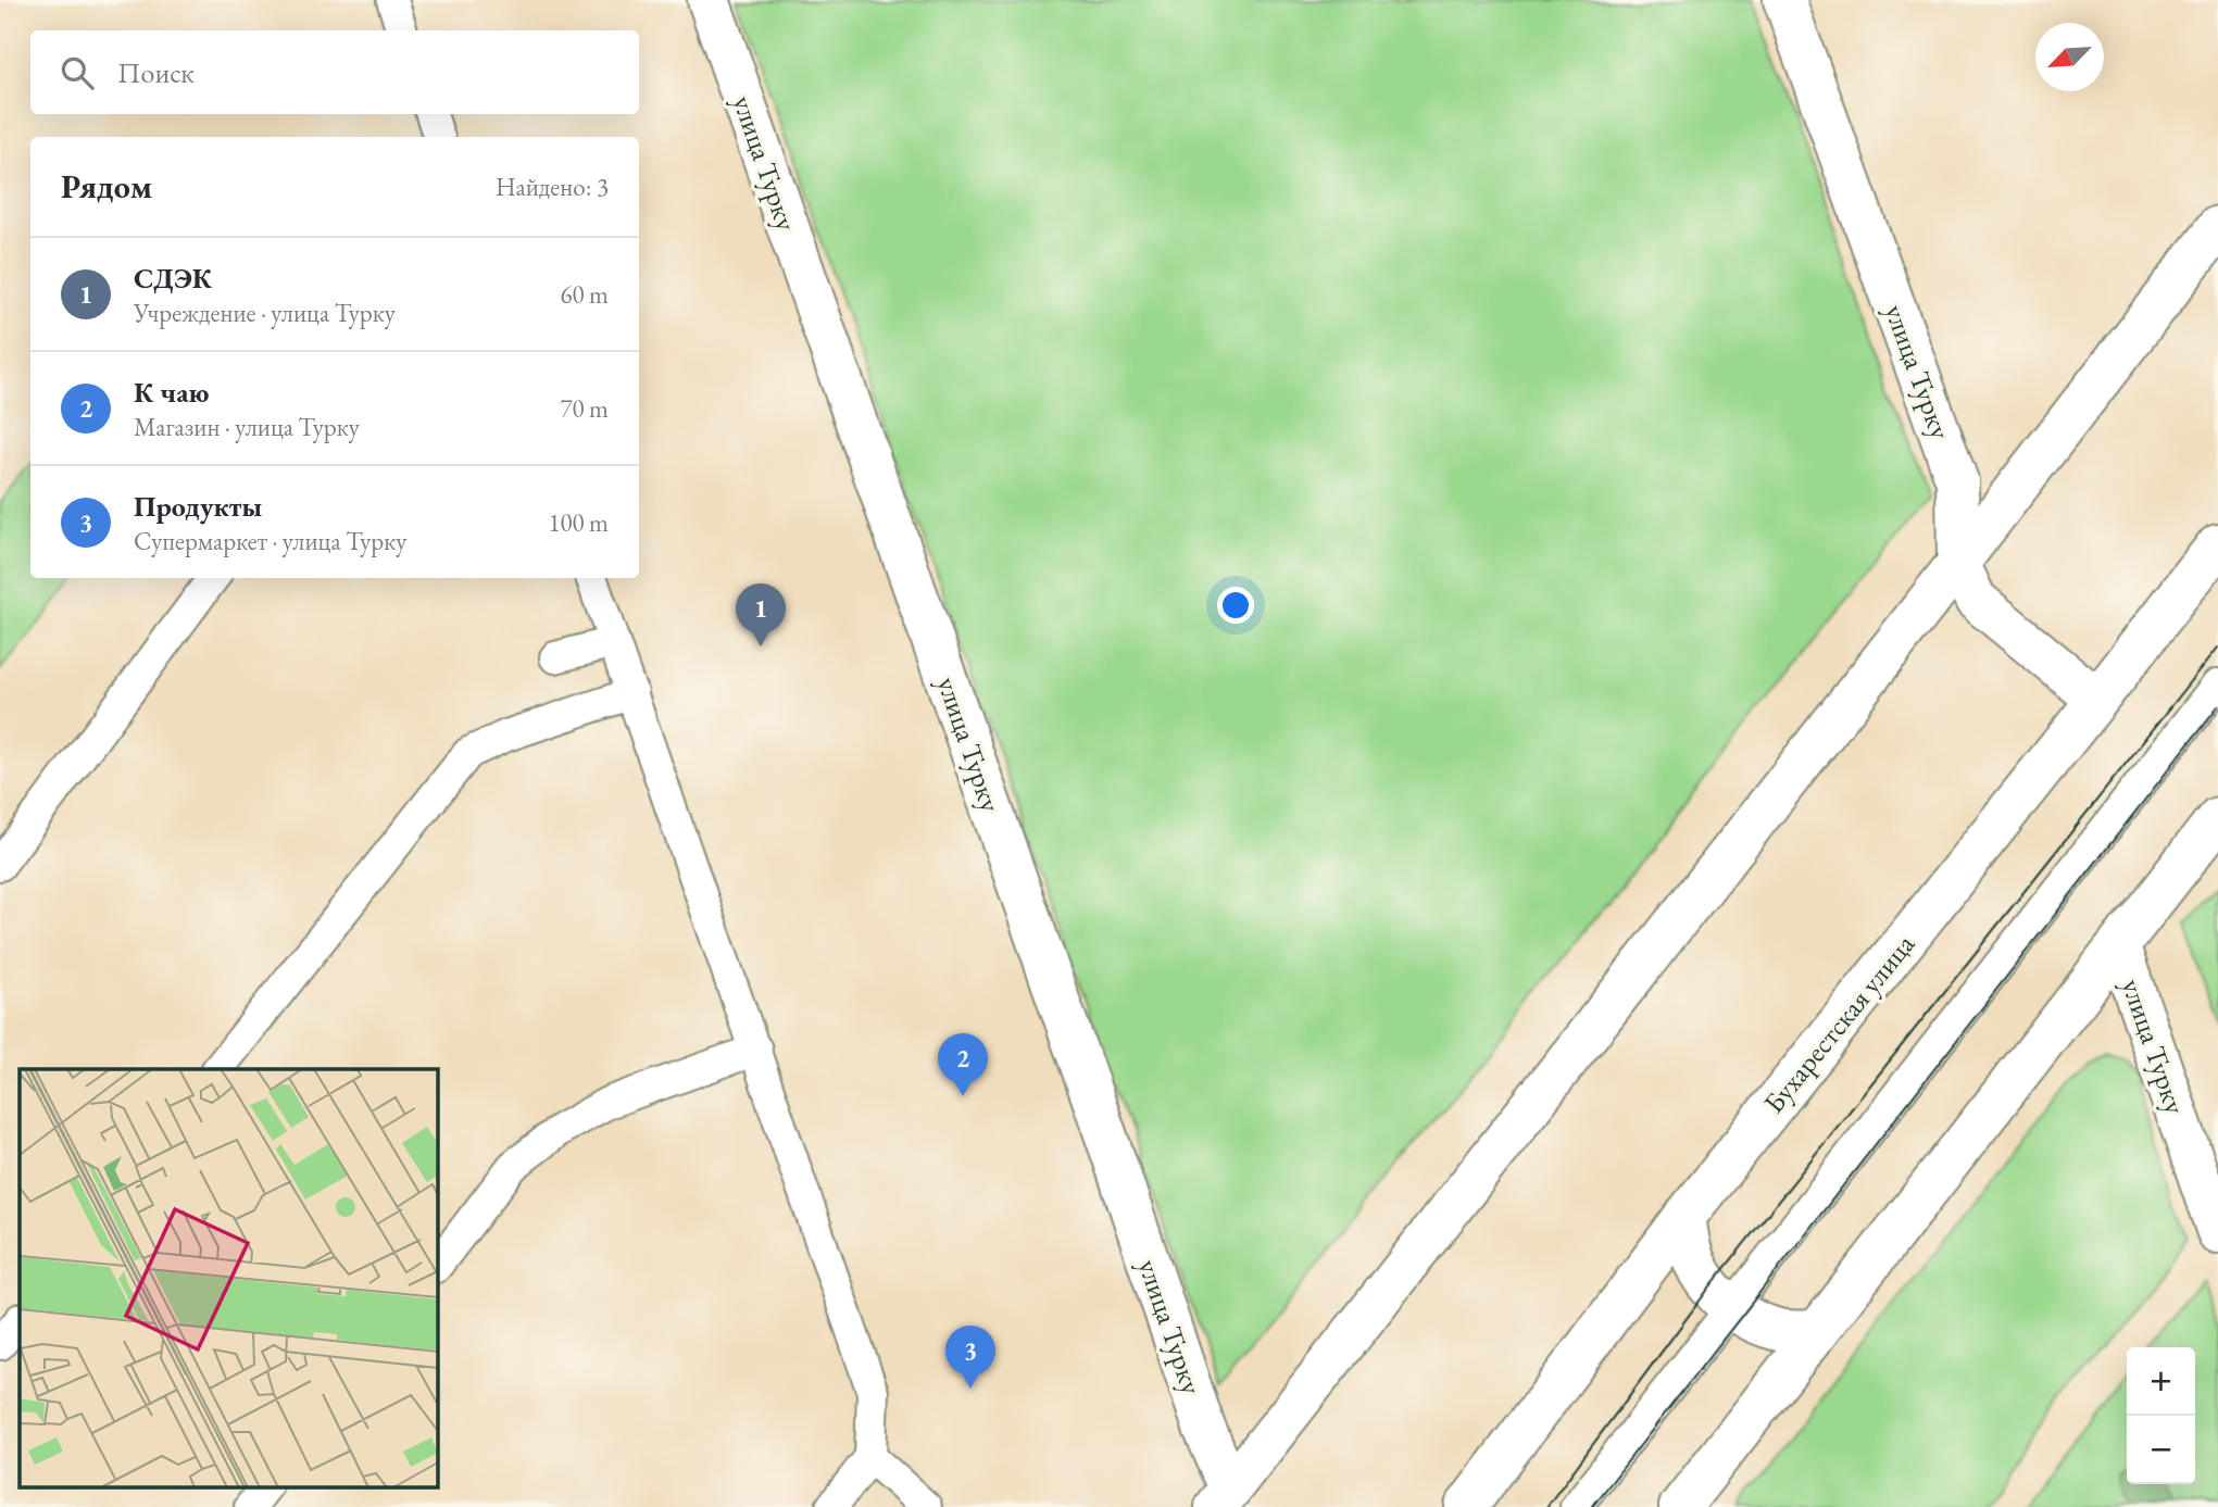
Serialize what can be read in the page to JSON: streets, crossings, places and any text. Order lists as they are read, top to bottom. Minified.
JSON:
{"streets":{"street":["улица Турку","Бухарестская улица"]},"crossings":[["улица Турку","Бухарестская улица"]],"north":"bottom left","page":{"search":"Поиск","heading":["Рядом","Найдено: 3"],"list":[{"mark":"1","name":"СДЭК","note":"Учреждение · улица Турку","value":"60 m"},{"mark":"2","name":"К чаю","note":"Магазин · улица Турку","value":"70 m"},{"mark":"3","name":"Продукты","note":"Супермаркет · улица Турку","value":"100 m"}],"pins":["1","2","3"],"map_buttons":["+","−"]}}
